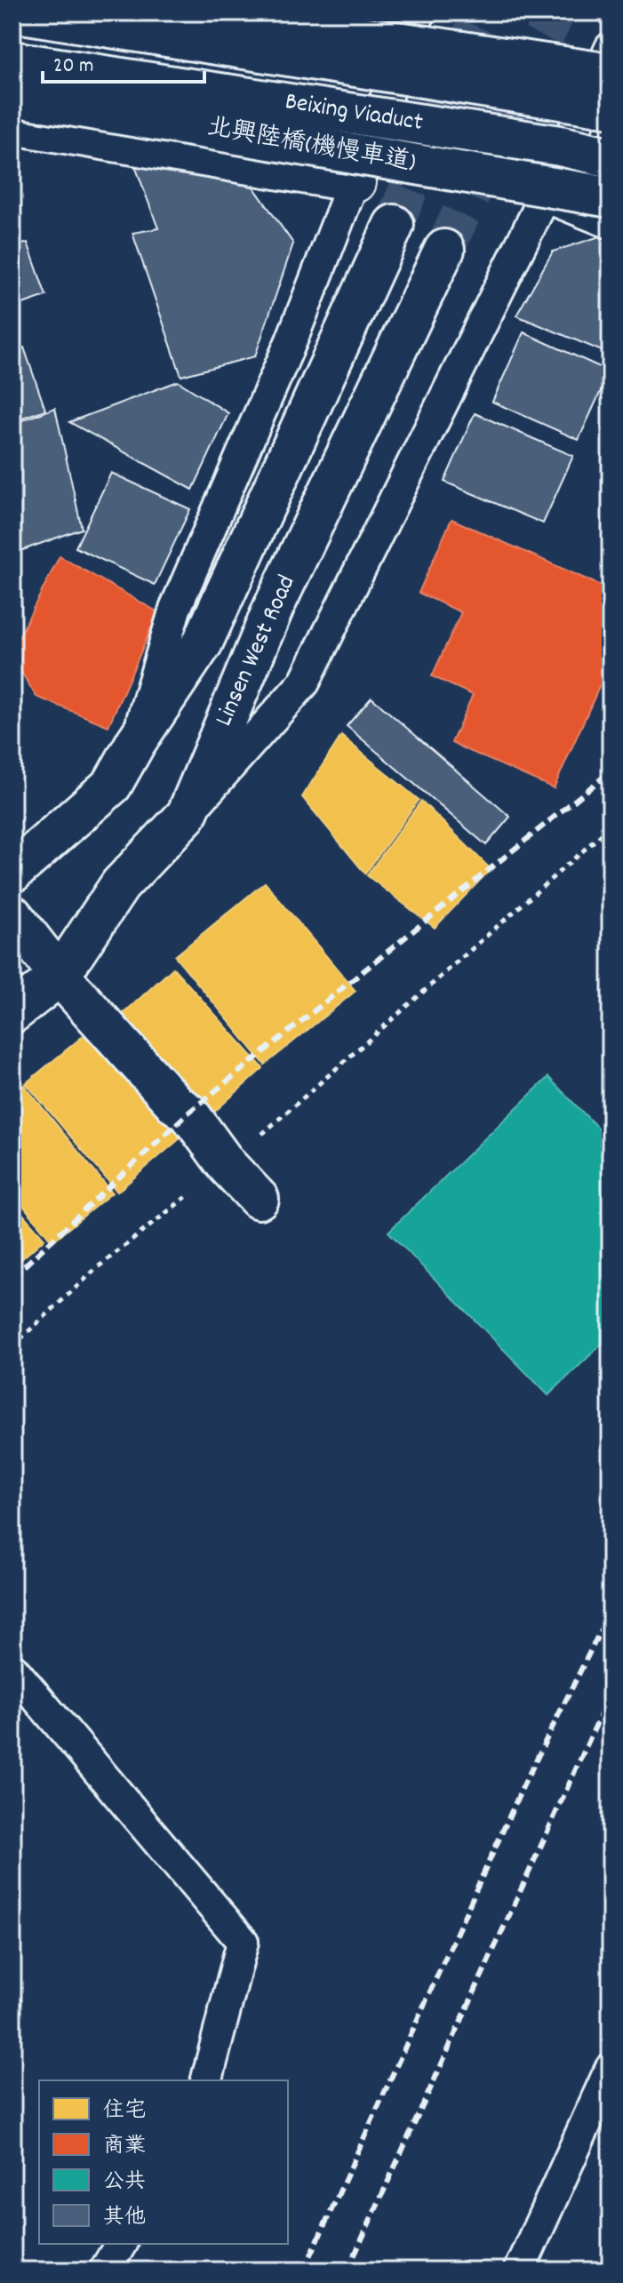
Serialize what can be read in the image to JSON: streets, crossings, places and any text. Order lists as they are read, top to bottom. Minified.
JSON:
{"streets":{"street":["Beixing Viaduct","北興陸橋(機慢車道)","Linsen West Road"]},"legend":["住宅","商業","公共","其他"],"scale_bar":"20 m"}
